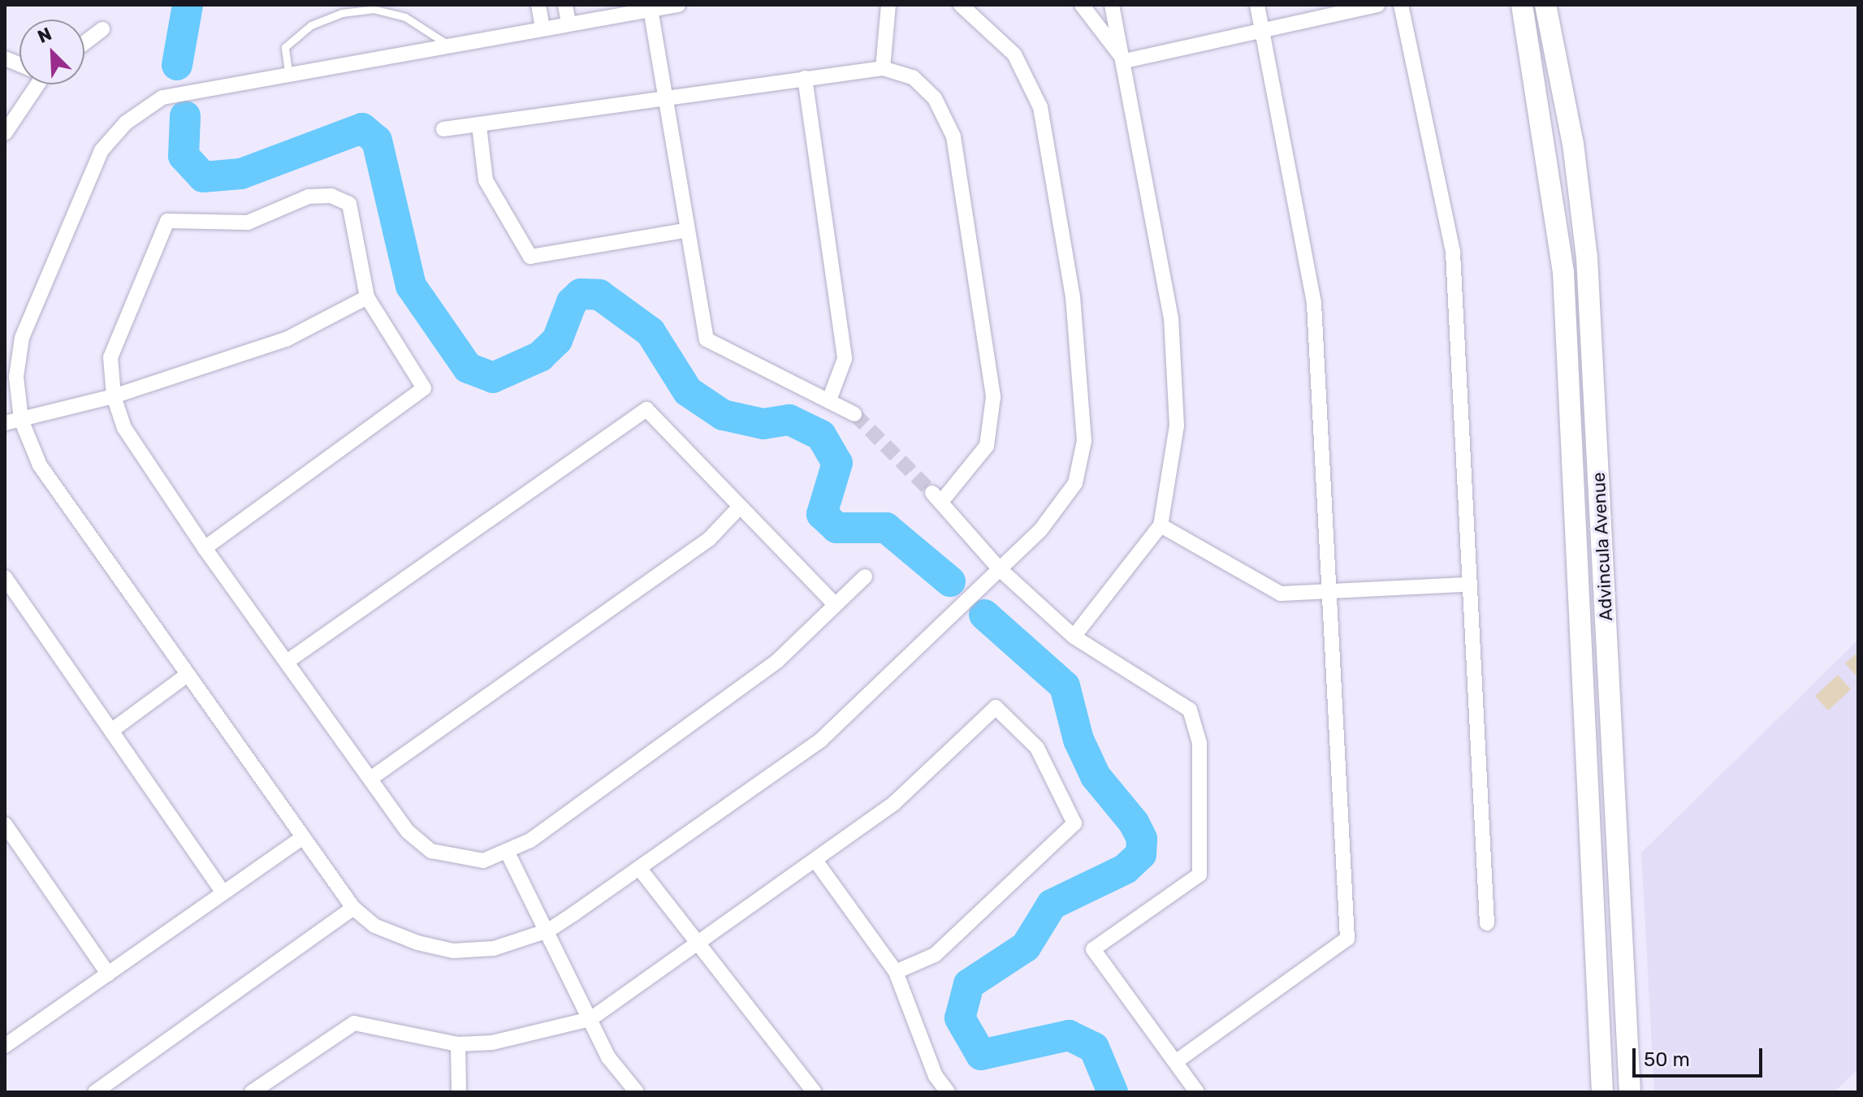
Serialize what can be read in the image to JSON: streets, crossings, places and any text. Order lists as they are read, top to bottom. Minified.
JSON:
{"streets":{"main road":["Advincula Avenue"]},"scale_bar":"50 m","north":"top left"}
